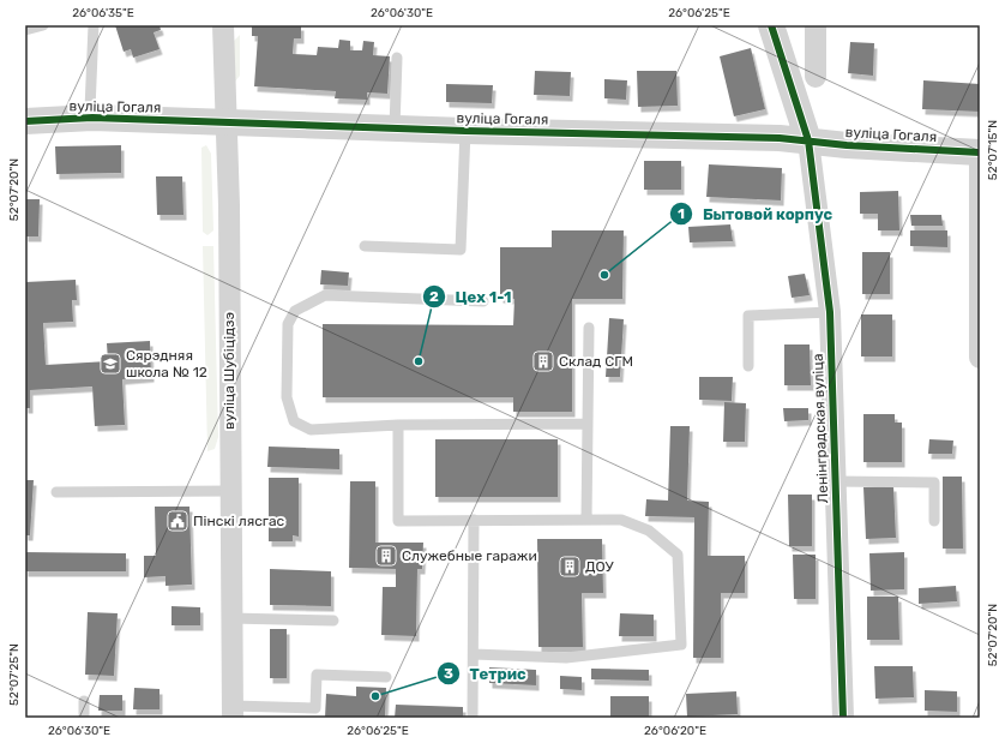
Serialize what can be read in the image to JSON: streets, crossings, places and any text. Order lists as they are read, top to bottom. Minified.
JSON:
{"streets":{"street":["вуліца Гогаля","вуліца Шубіцідзэ","Ленінградская вуліца"]},"crossings":[["вуліца Гогаля","вуліца Шубіцідзэ"],["вуліца Гогаля","Ленінградская вуліца"]],"places":{"other":["Бытовой корпус","Цех 1-1","Тетрис"],"building":["Склад СГМ","Служебные гаражи","ДОУ"],"school or university":["Сярэдняя школа № 12"],"public building":["Пінскі лясгас"]},"coordinates":["26°06'35\"E","26°06'30\"E","26°06'25\"E","52°07'15\"N","52°07'20\"N","52°07'25\"N","26°06'20\"E"]}
